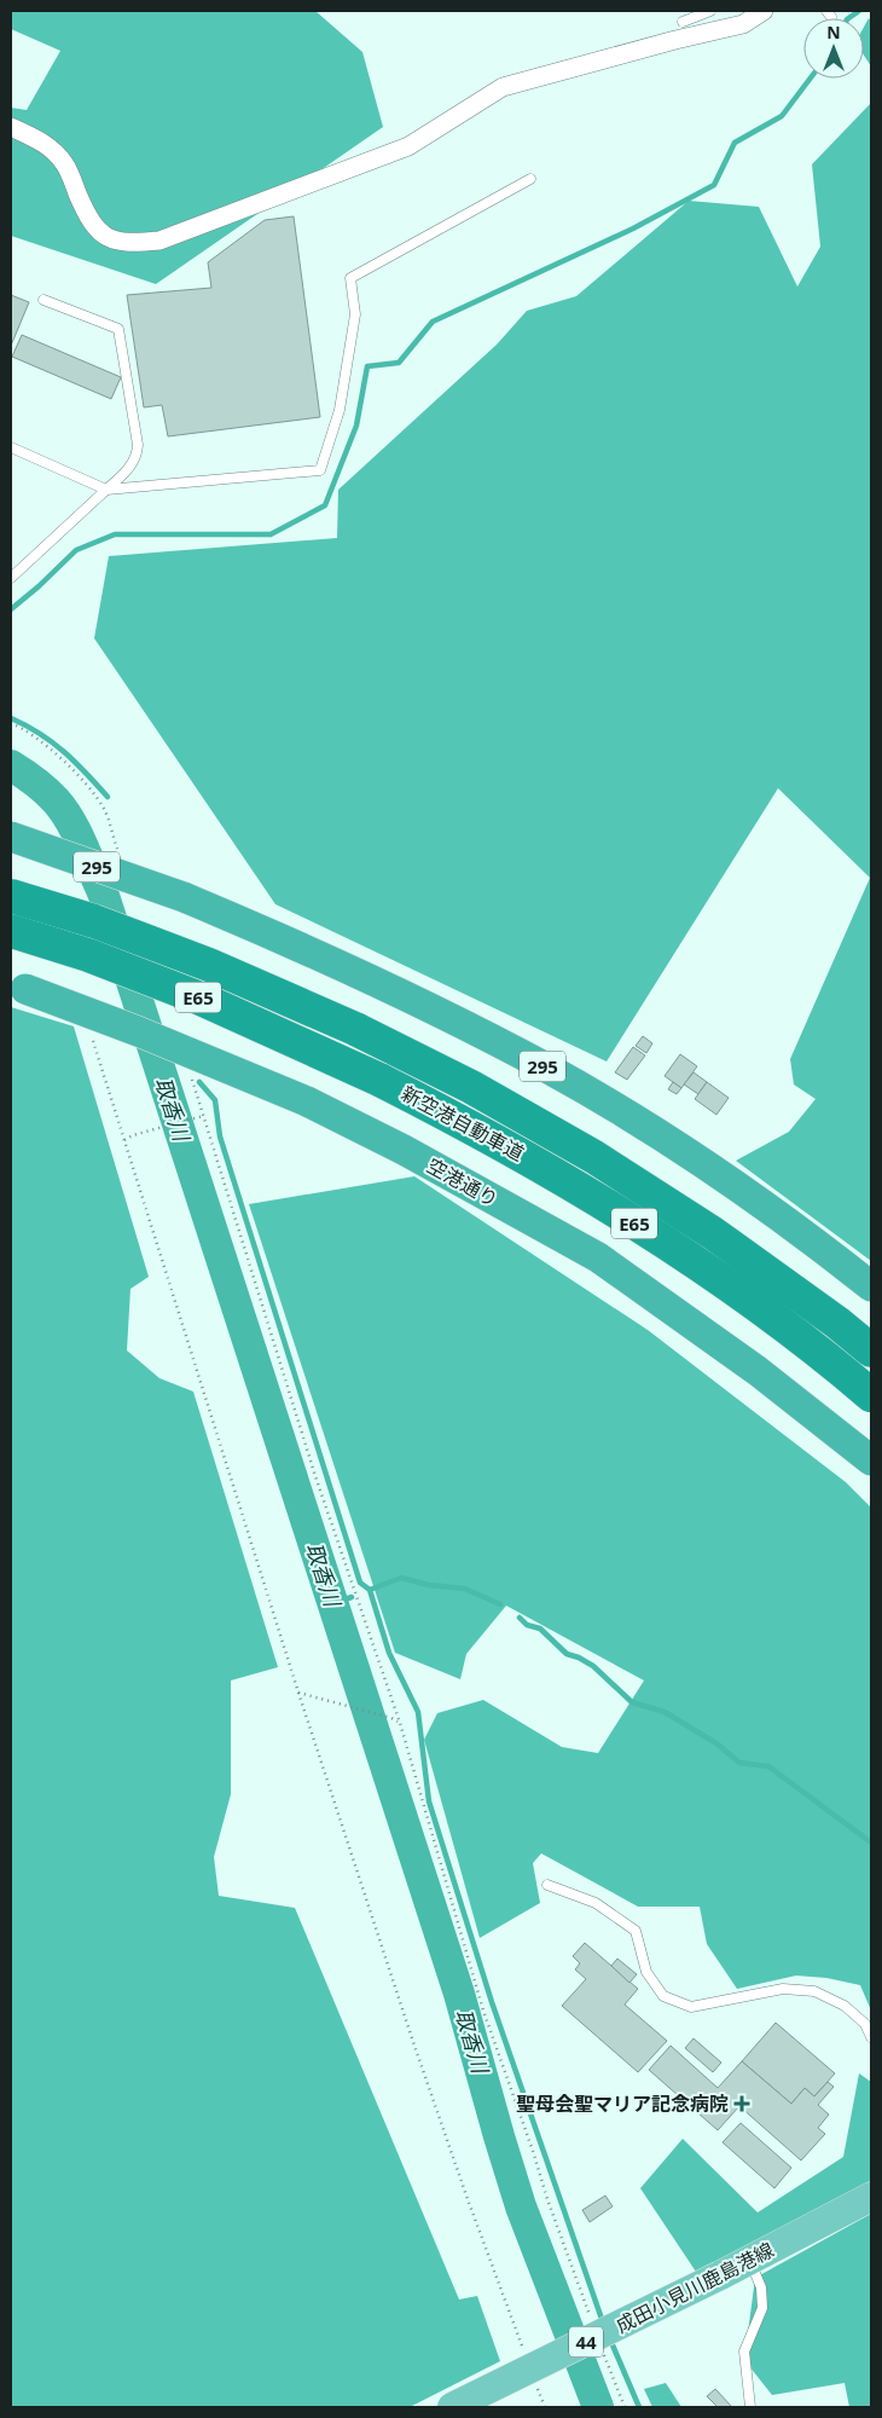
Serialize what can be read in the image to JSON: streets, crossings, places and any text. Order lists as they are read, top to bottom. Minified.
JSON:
{"streets":{"highway":["295","E65","新空港自動車道","空港通り"],"main road":["成田小見川鹿島港線","44"]},"water":["取香川"],"places":{"health":["聖母会聖マリア記念病院"]},"north":"top"}
